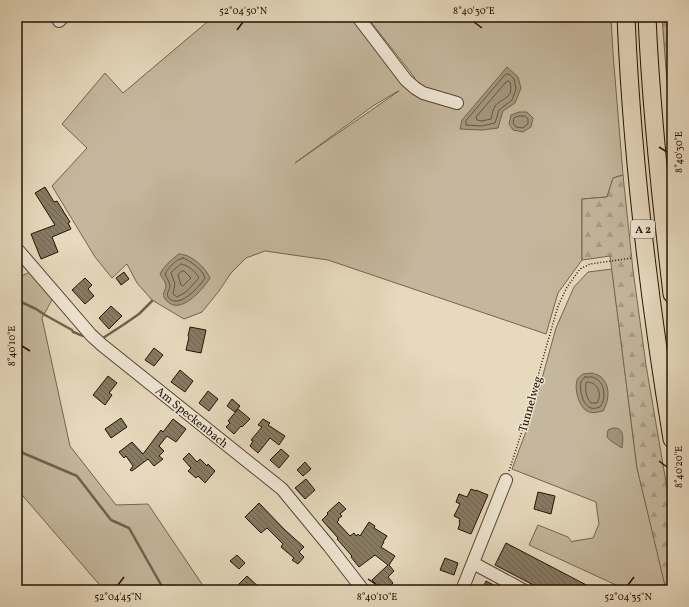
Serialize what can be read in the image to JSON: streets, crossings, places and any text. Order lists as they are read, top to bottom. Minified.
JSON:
{"streets":{"highway":["A 2"],"street":["Am Speckenbach"],"path":["Tunnelweg"]},"coordinates":["52°04'50\"N","8°40'30\"E","8°40'10\"E","8°40'20\"E","52°04'45\"N","52°04'35\"N"]}
